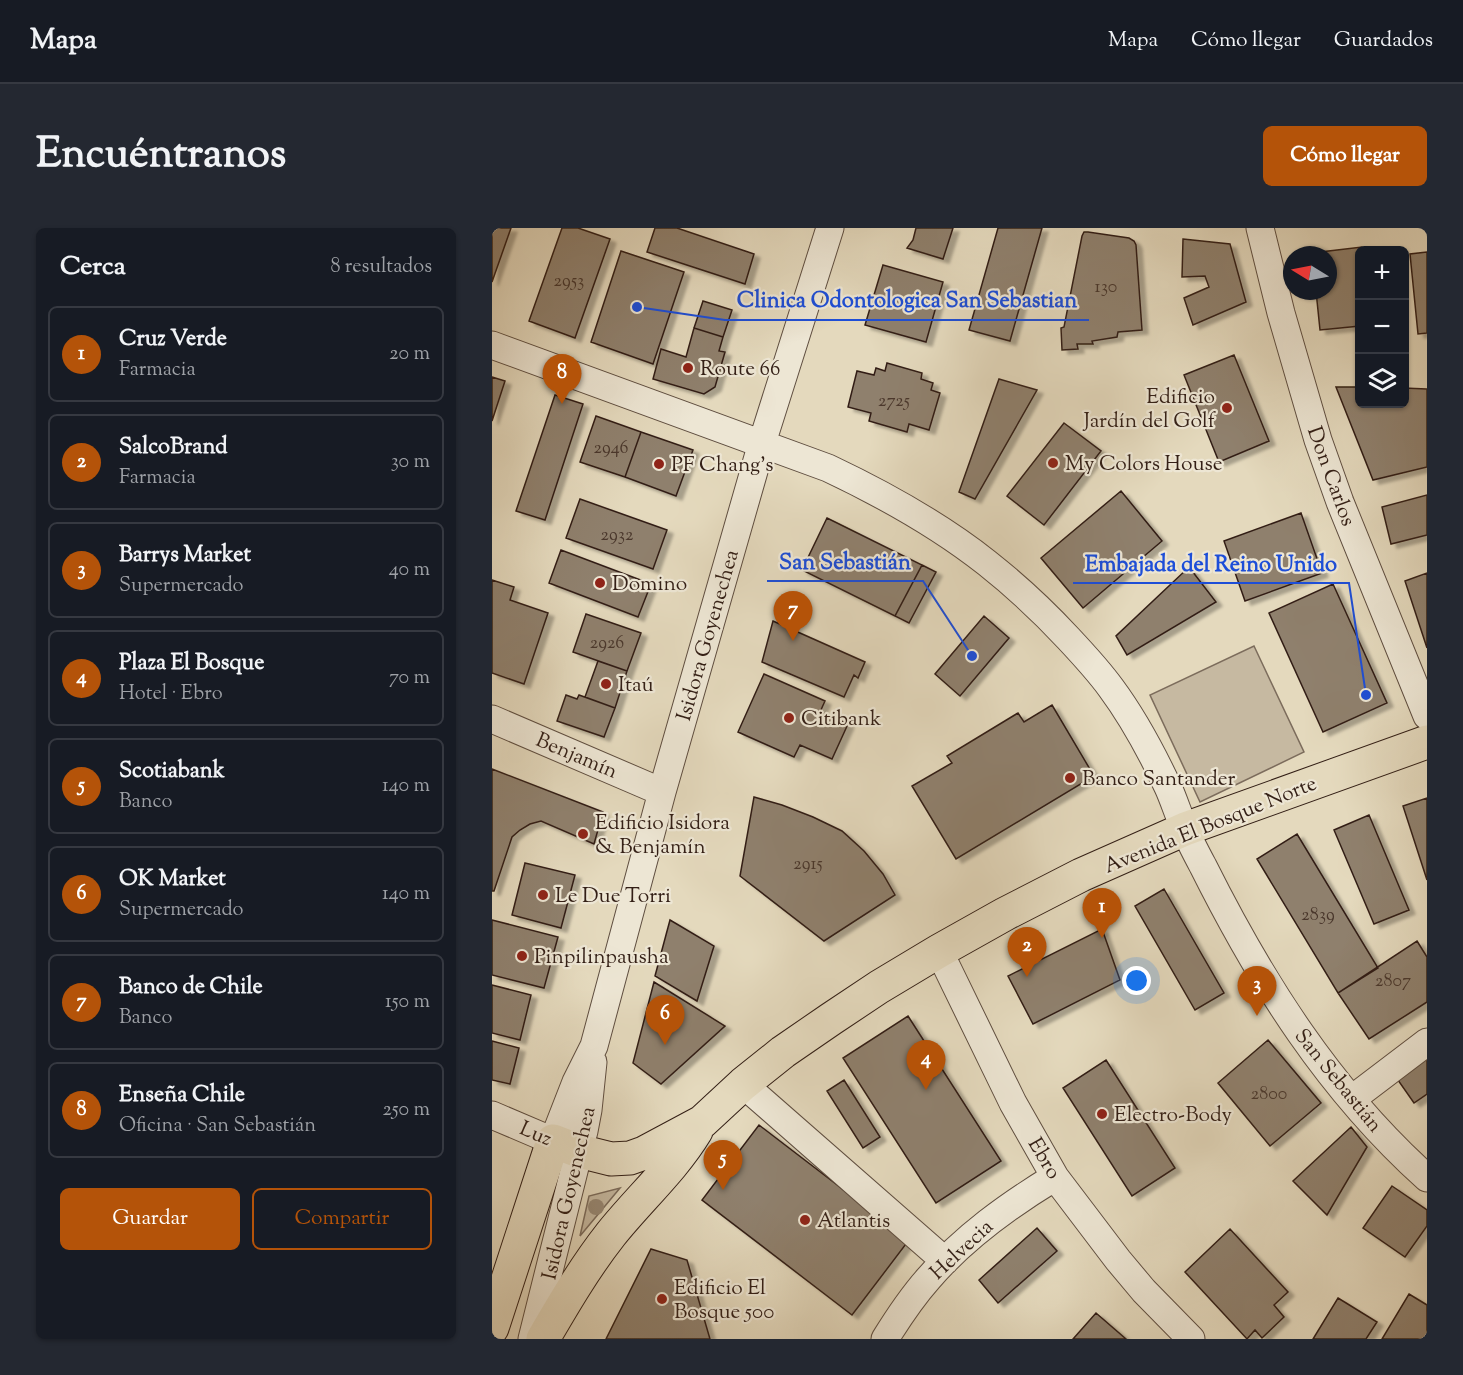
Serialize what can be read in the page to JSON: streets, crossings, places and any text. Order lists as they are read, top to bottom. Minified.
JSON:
{"streets":{"main road":["Isidora Goyenechea","Avenida El Bosque Norte"],"street":["Don Carlos","Benjamín","San Sebastián","Luz","Ebro","Helvecia"]},"crossings":[["Isidora Goyenechea","Benjamín"],["Isidora Goyenechea","Avenida El Bosque Norte"],["Isidora Goyenechea","San Sebastián"],["Isidora Goyenechea","Luz"],["Avenida El Bosque Norte","San Sebastián"],["Avenida El Bosque Norte","Luz"],["Avenida El Bosque Norte","Ebro"],["Ebro","Helvecia"]],"places":["Clinica Odontologica San Sebastian","Route 66","Edificio Jardín del Golf","My Colors House","PF Chang's","Domino","San Sebastián","Itaú","Embajada del Reino Unido","Citibank","Banco Santander","Edificio Isidora & Benjamín","Le Due Torri","Pinpilinpausha","Electro-Body","Atlantis","Edificio El Bosque 500"],"house_numbers":["2953","130","2725","2946","2932","2926","2915","2839","2807","2800"],"north":"left","page":{"header":"Mapa","nav":["Mapa","Cómo llegar","Guardados"],"title":"Encuéntranos","buttons":["Cómo llegar",["Guardar","Compartir"]],"heading":["Cerca","8 resultados"],"map_buttons":["+","−"],"list":[{"mark":"1","name":"Cruz Verde","note":"Farmacia","value":"20 m"},{"mark":"2","name":"SalcoBrand","note":"Farmacia","value":"30 m"},{"mark":"3","name":"Barrys Market","note":"Supermercado","value":"40 m"},{"mark":"4","name":"Plaza El Bosque","note":"Hotel · Ebro","value":"70 m"},{"mark":"5","name":"Scotiabank","note":"Banco","value":"140 m"},{"mark":"6","name":"OK Market","note":"Supermercado","value":"140 m"},{"mark":"7","name":"Banco de Chile","note":"Banco","value":"150 m"},{"mark":"8","name":"Enseña Chile","note":"Oficina · San Sebastián","value":"250 m"}],"pins":["8","7","1","2","3","6","4","5"]}}
